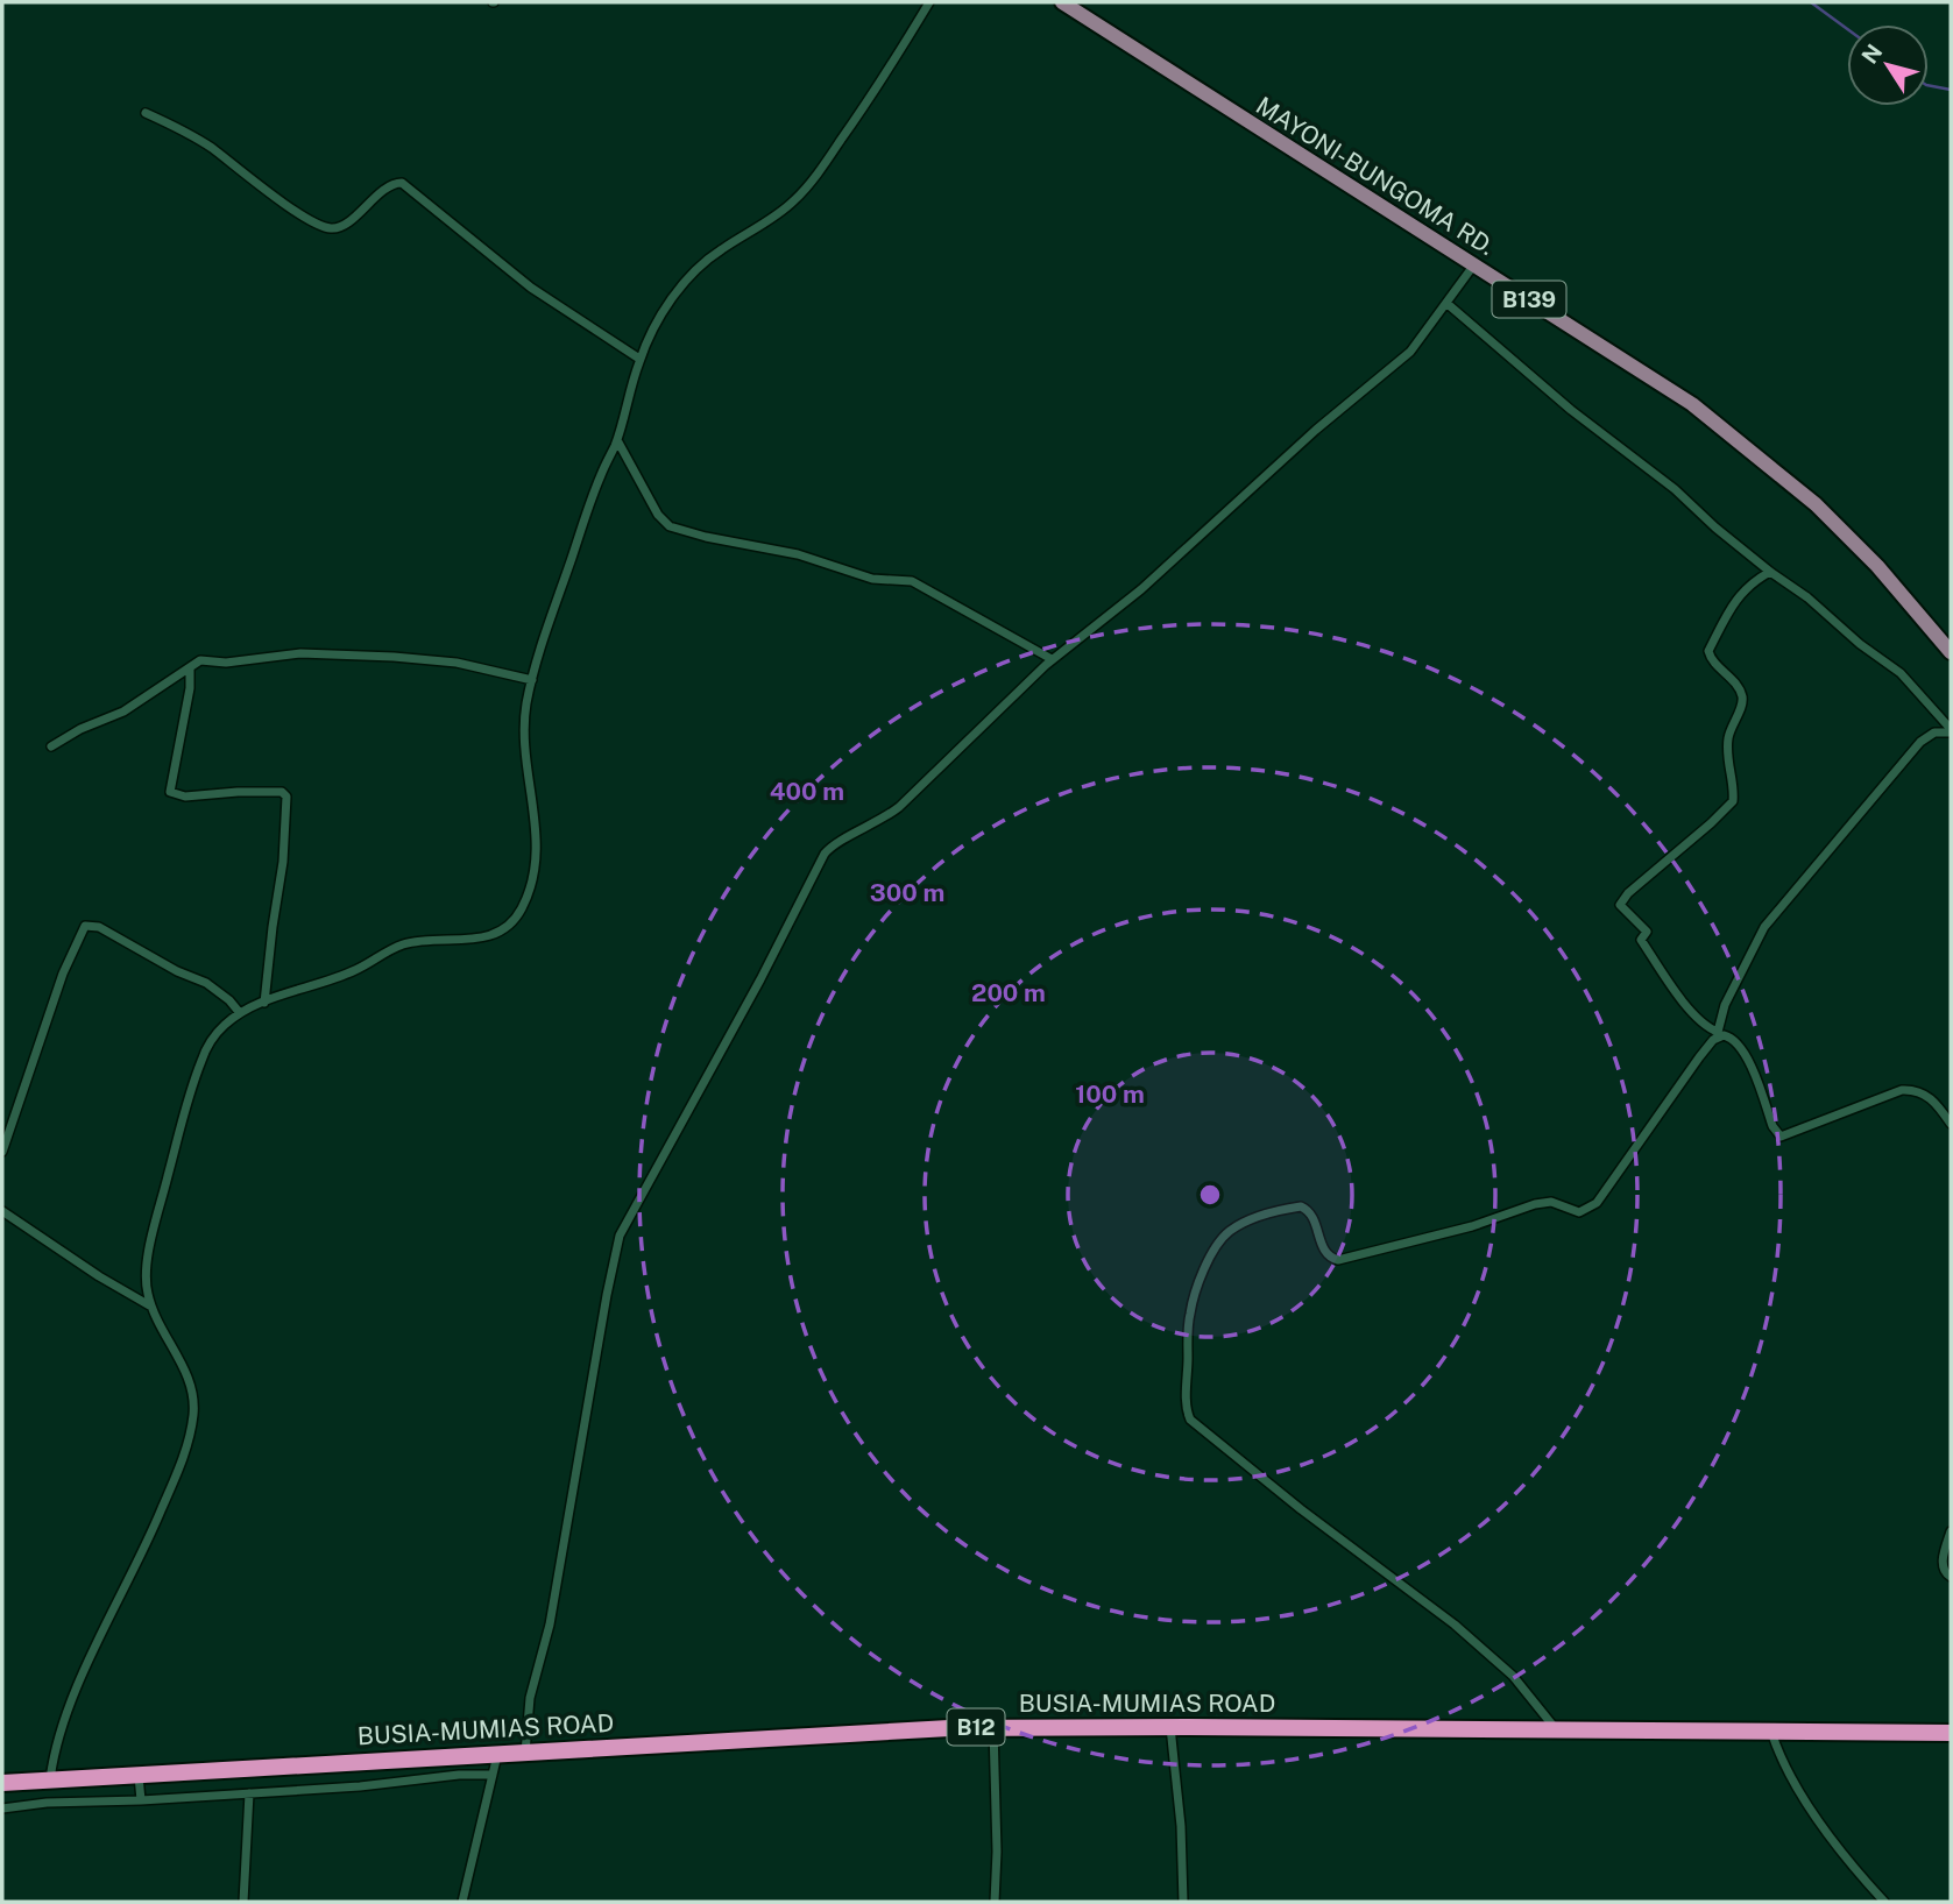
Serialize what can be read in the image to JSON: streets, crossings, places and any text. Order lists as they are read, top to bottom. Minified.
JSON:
{"streets":{"highway":["BUSIA-MUMIAS ROAD","B12"],"main road":["MAYONI-BUNGOMA RD.","B139"]},"north":"top left","rings":["400 m","300 m","200 m","100 m"]}
